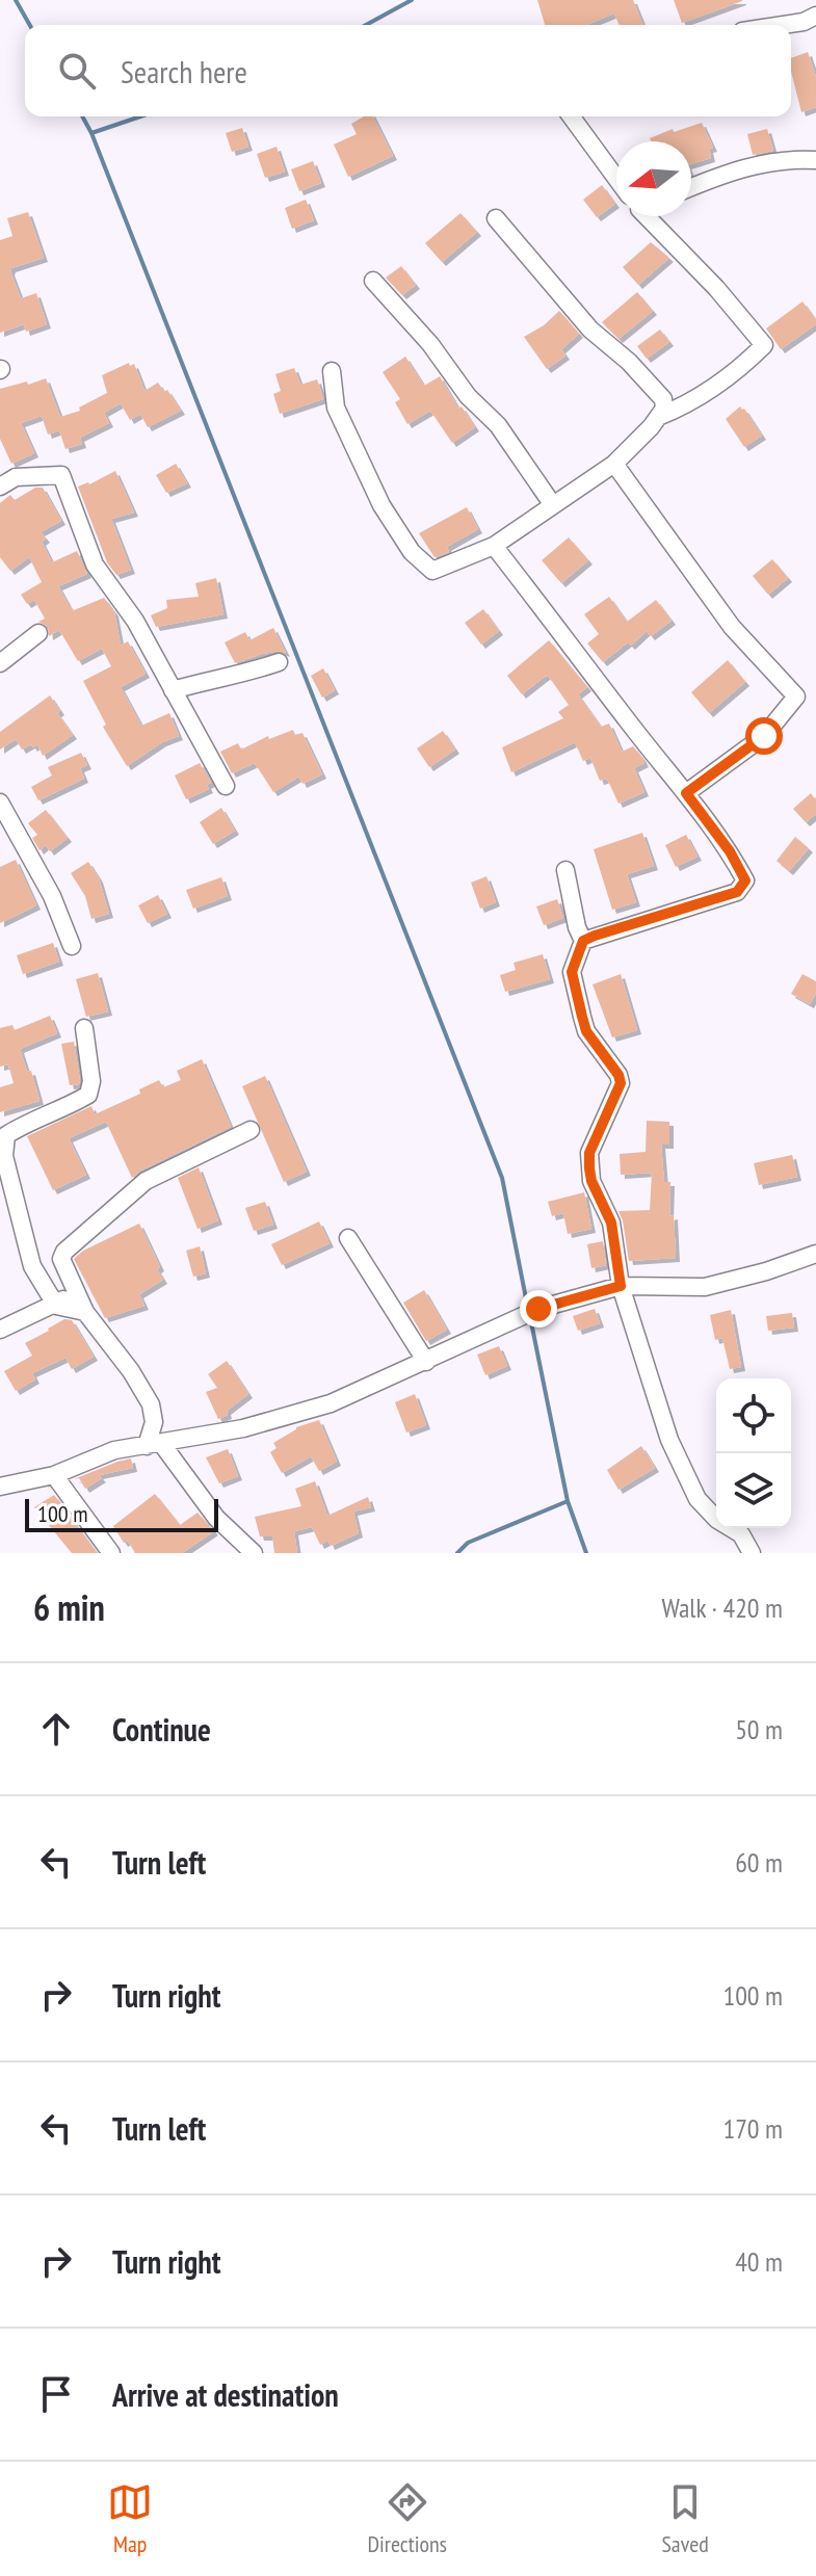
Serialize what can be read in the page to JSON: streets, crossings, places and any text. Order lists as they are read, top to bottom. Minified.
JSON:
{"scale_bar":"100 m","north":"left","page":{"search":"Search here","scale":"100 m","heading":["6 min","Walk · 420 m"],"list":[["Continue","50 m"],["Turn left","60 m"],["Turn right","100 m"],["Turn left","170 m"],["Turn right","40 m"],"Arrive at destination"],"nav":["Map","Directions","Saved"]}}
